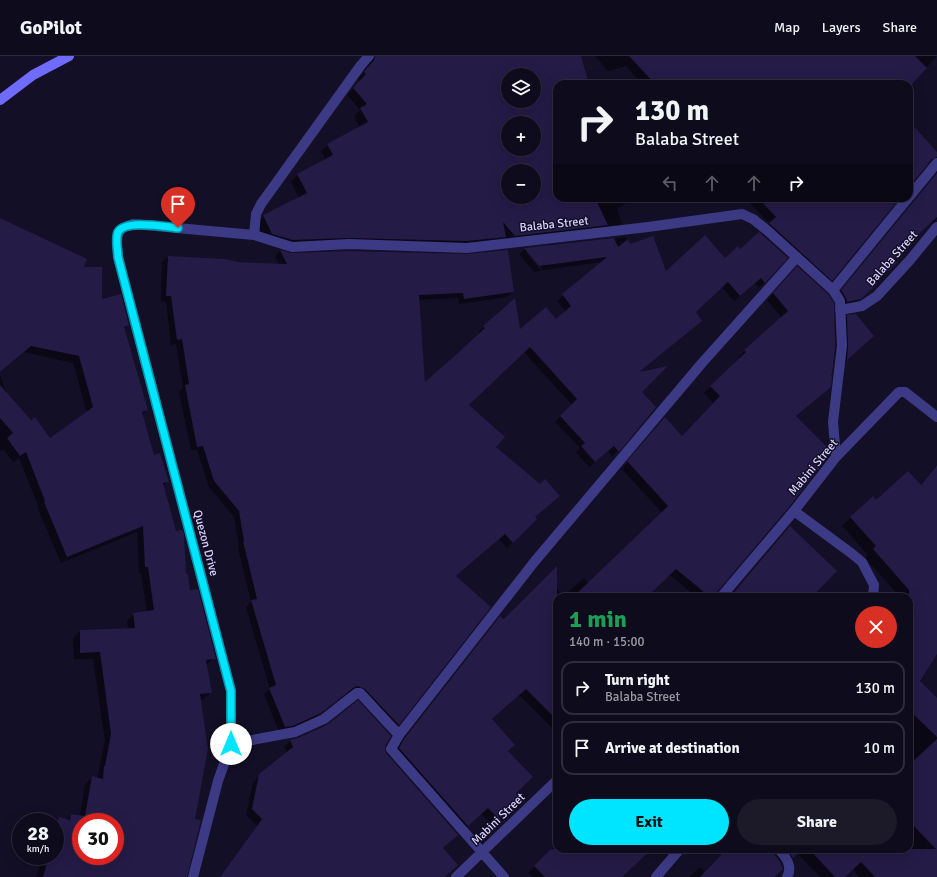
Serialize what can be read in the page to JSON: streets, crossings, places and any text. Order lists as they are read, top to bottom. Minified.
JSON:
{"streets":{"street":["Balaba Street","Mabini Street","Quezon Drive"]},"crossings":[["Balaba Street","Quezon Drive"]],"page":{"header":"GoPilot","nav":["Map","Layers","Share"],"map_buttons":["+","−"],"turn":["130 m","Balaba Street"],"heading":["1 min","140 m · 15:00"],"list":[{"name":"Turn right","note":"Balaba Street","value":"130 m"},{"name":"Arrive at destination","value":"10 m"}],"buttons":["Exit","Share"],"speed":"28 km/h","limit":"30"}}
